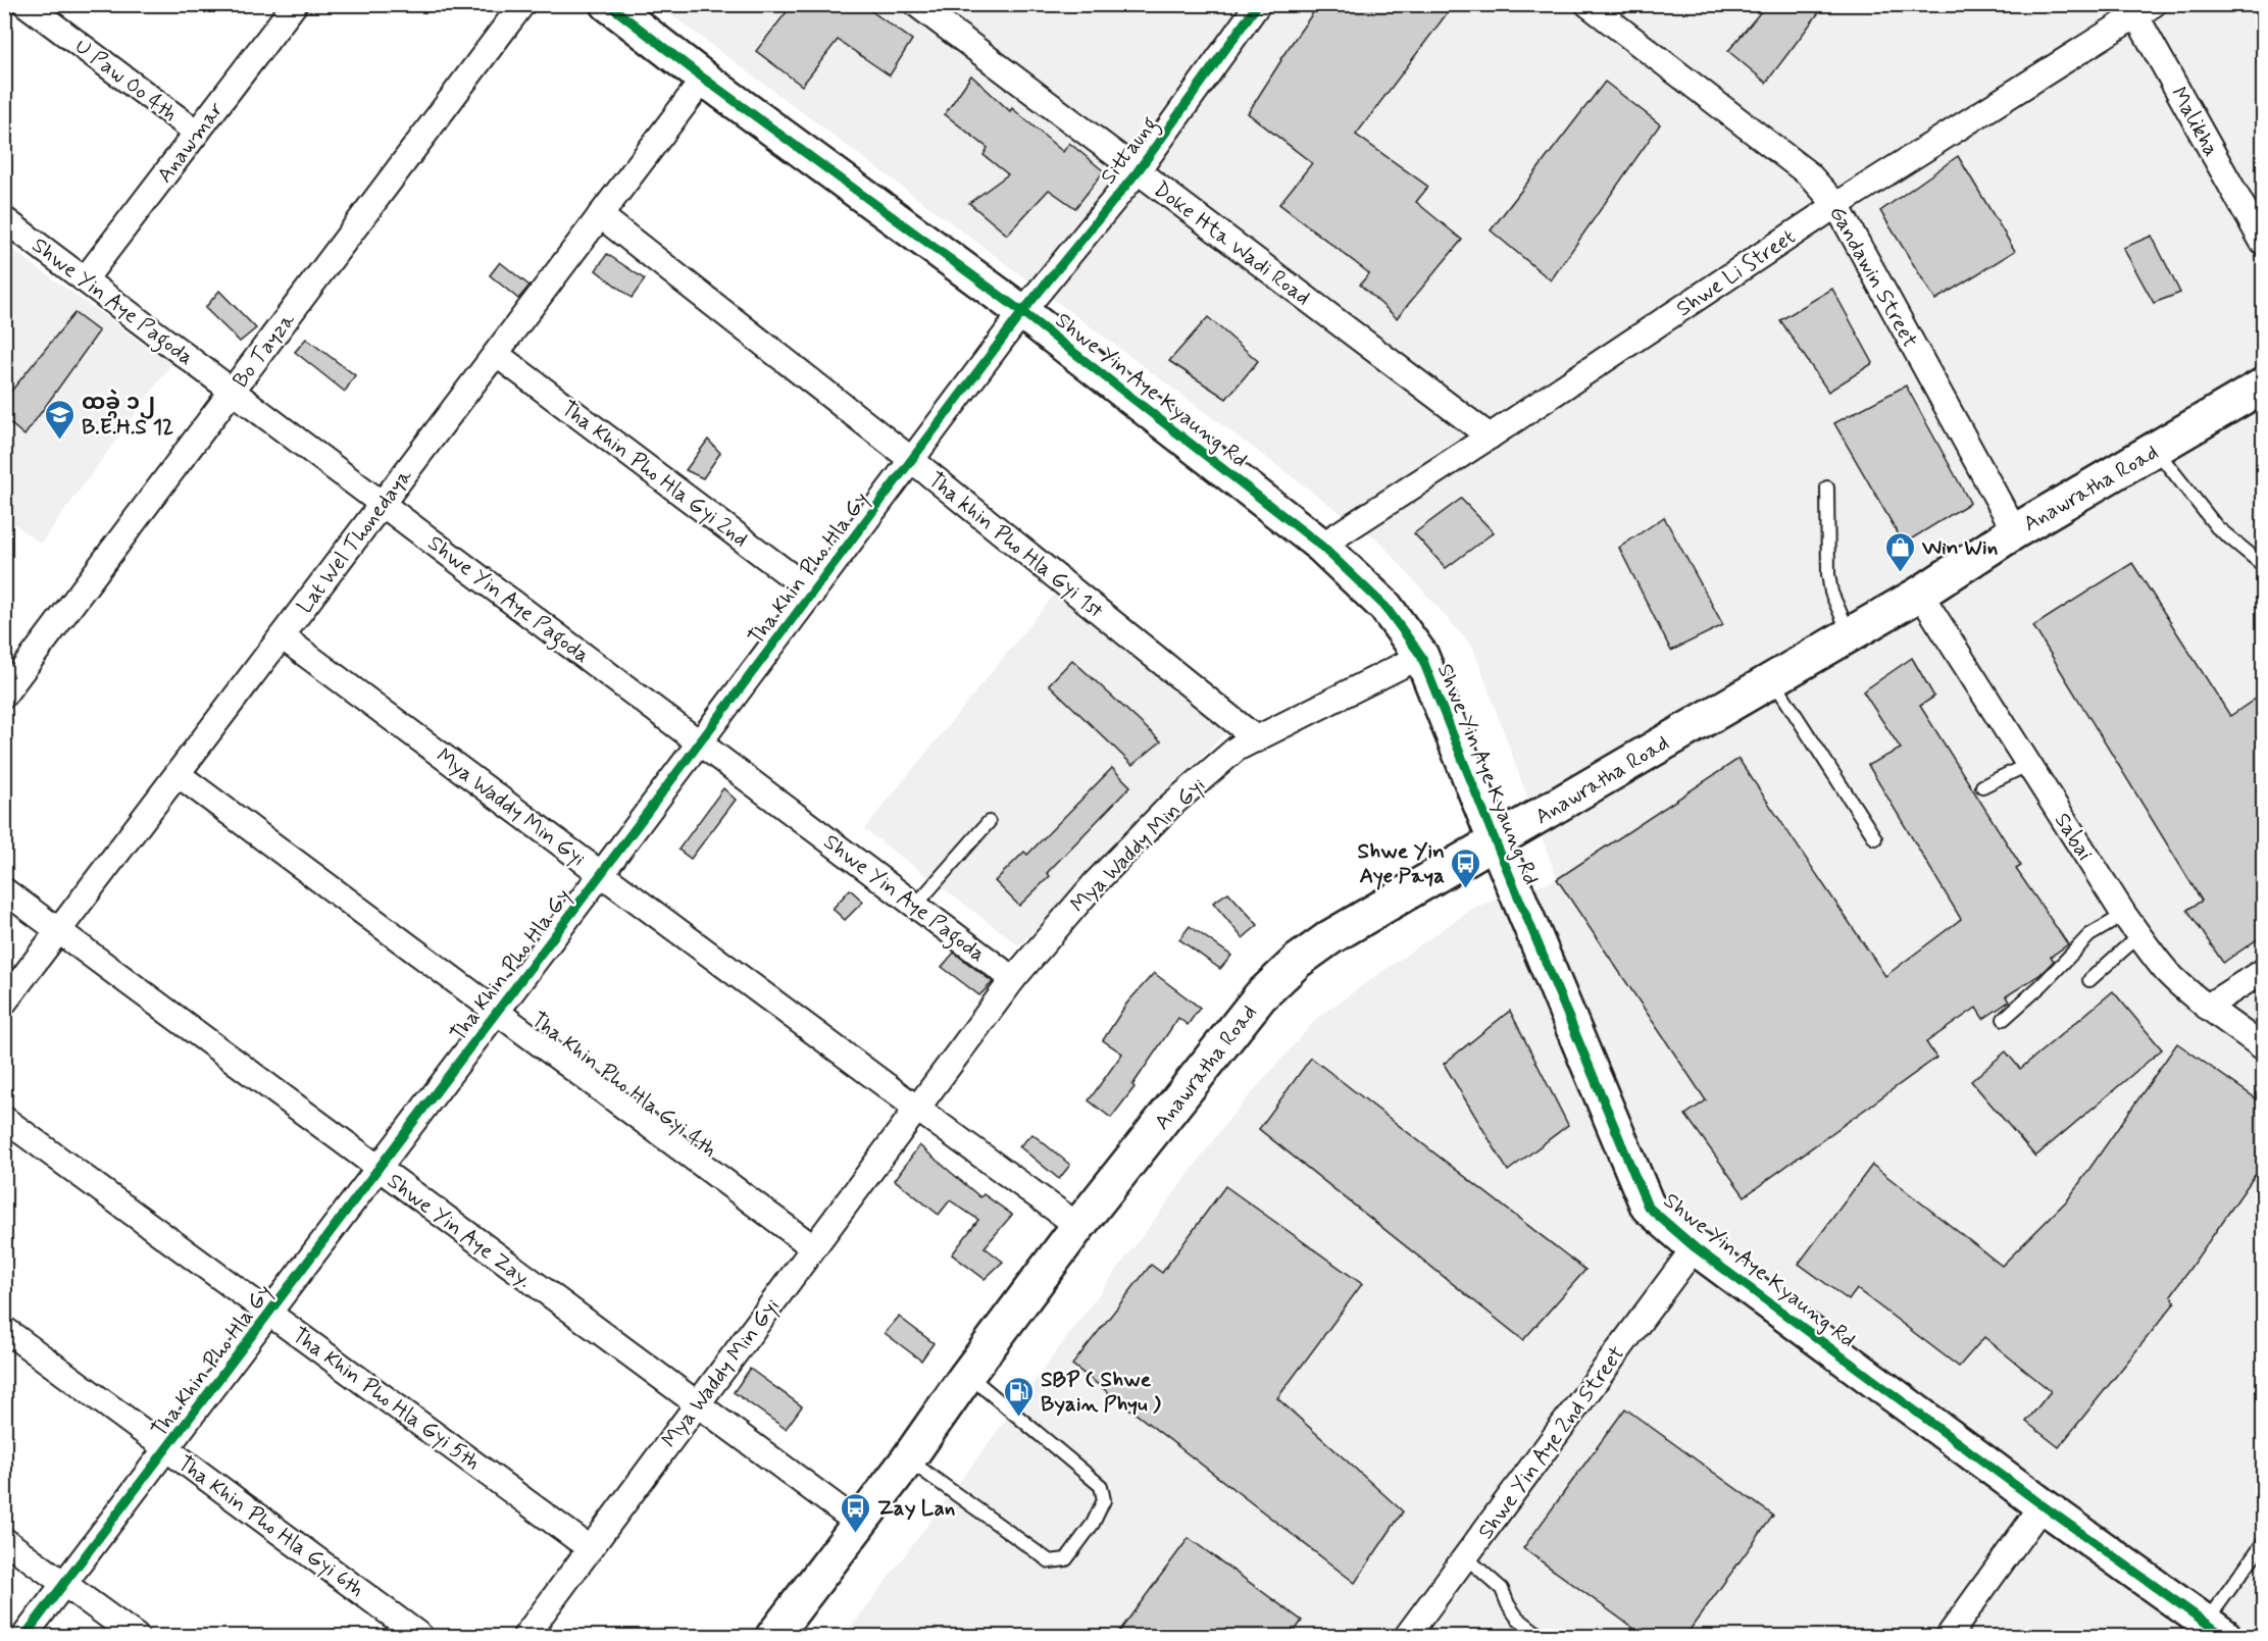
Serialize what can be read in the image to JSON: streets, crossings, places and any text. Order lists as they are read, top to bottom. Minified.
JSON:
{"streets":{"street":["U Paw Oo 4th","Malikha","Anawmar","Sittaung","Doke Hta Wadi Road","Shwe Li Street","Gandawin Street","Shwe Yin Aye Pagoda","Bo Tayza","Shwe Yin Aye Kyaung Rd","Tha Khin Pho Hla Gyi 2nd","Anawratha Road","Lat Wel Thonedaya","Tha khin Pho Hla Gyi 1st","Tha Khin Pho Hla Gy","Mya Waddy Min Gyi","Sabai","Tha Khin Pho Hla Gyi 4th","Shwe Yin Aye Zay.","Tha Khin Pho Hla Gyi 5th","Shwe Yin Aye 2nd Street","Tha Khin Pho Hla Gyi 6th"]},"crossings":[["U Paw Oo 4th","Anawmar"],["Malikha","Shwe Li Street"],["Anawmar","Shwe Yin Aye Pagoda"],["Sittaung","Doke Hta Wadi Road"],["Sittaung","Shwe Yin Aye Kyaung Rd"],["Sittaung","Tha Khin Pho Hla Gy"],["Doke Hta Wadi Road","Shwe Li Street"],["Shwe Li Street","Gandawin Street"],["Shwe Li Street","Shwe Yin Aye Kyaung Rd"],["Gandawin Street","Anawratha Road"],["Shwe Yin Aye Pagoda","Bo Tayza"],["Shwe Yin Aye Pagoda","Lat Wel Thonedaya"],["Shwe Yin Aye Pagoda","Tha Khin Pho Hla Gy"],["Shwe Yin Aye Pagoda","Mya Waddy Min Gyi"],["Shwe Yin Aye Kyaung Rd","Anawratha Road"],["Shwe Yin Aye Kyaung Rd","Lat Wel Thonedaya"],["Shwe Yin Aye Kyaung Rd","Tha Khin Pho Hla Gy"],["Shwe Yin Aye Kyaung Rd","Mya Waddy Min Gyi"],["Shwe Yin Aye Kyaung Rd","Shwe Yin Aye 2nd Street"],["Tha Khin Pho Hla Gyi 2nd","Lat Wel Thonedaya"],["Tha Khin Pho Hla Gyi 2nd","Tha Khin Pho Hla Gy"],["Anawratha Road","Mya Waddy Min Gyi"],["Anawratha Road","Sabai"],["Anawratha Road","Shwe Yin Aye Zay."],["Lat Wel Thonedaya","Tha khin Pho Hla Gyi 1st"],["Lat Wel Thonedaya","Mya Waddy Min Gyi"],["Lat Wel Thonedaya","Tha Khin Pho Hla Gyi 4th"],["Lat Wel Thonedaya","Shwe Yin Aye Zay."],["Tha khin Pho Hla Gyi 1st","Tha Khin Pho Hla Gy"],["Tha khin Pho Hla Gyi 1st","Mya Waddy Min Gyi"],["Tha Khin Pho Hla Gy","Mya Waddy Min Gyi"],["Tha Khin Pho Hla Gy","Tha Khin Pho Hla Gyi 4th"],["Tha Khin Pho Hla Gy","Shwe Yin Aye Zay."],["Tha Khin Pho Hla Gy","Tha Khin Pho Hla Gyi 5th"],["Tha Khin Pho Hla Gy","Tha Khin Pho Hla Gyi 6th"],["Mya Waddy Min Gyi","Tha Khin Pho Hla Gyi 4th"],["Mya Waddy Min Gyi","Shwe Yin Aye Zay."],["Mya Waddy Min Gyi","Tha Khin Pho Hla Gyi 5th"]],"places":{"school or university":["ထခွဲ ၁၂ B.E.H.S 12"],"shop":["Win Win"],"bus stop":["Shwe Yin Aye Paya","Zay Lan"],"fuel station":["SBP ( Shwe Byain Phyu )"]}}
